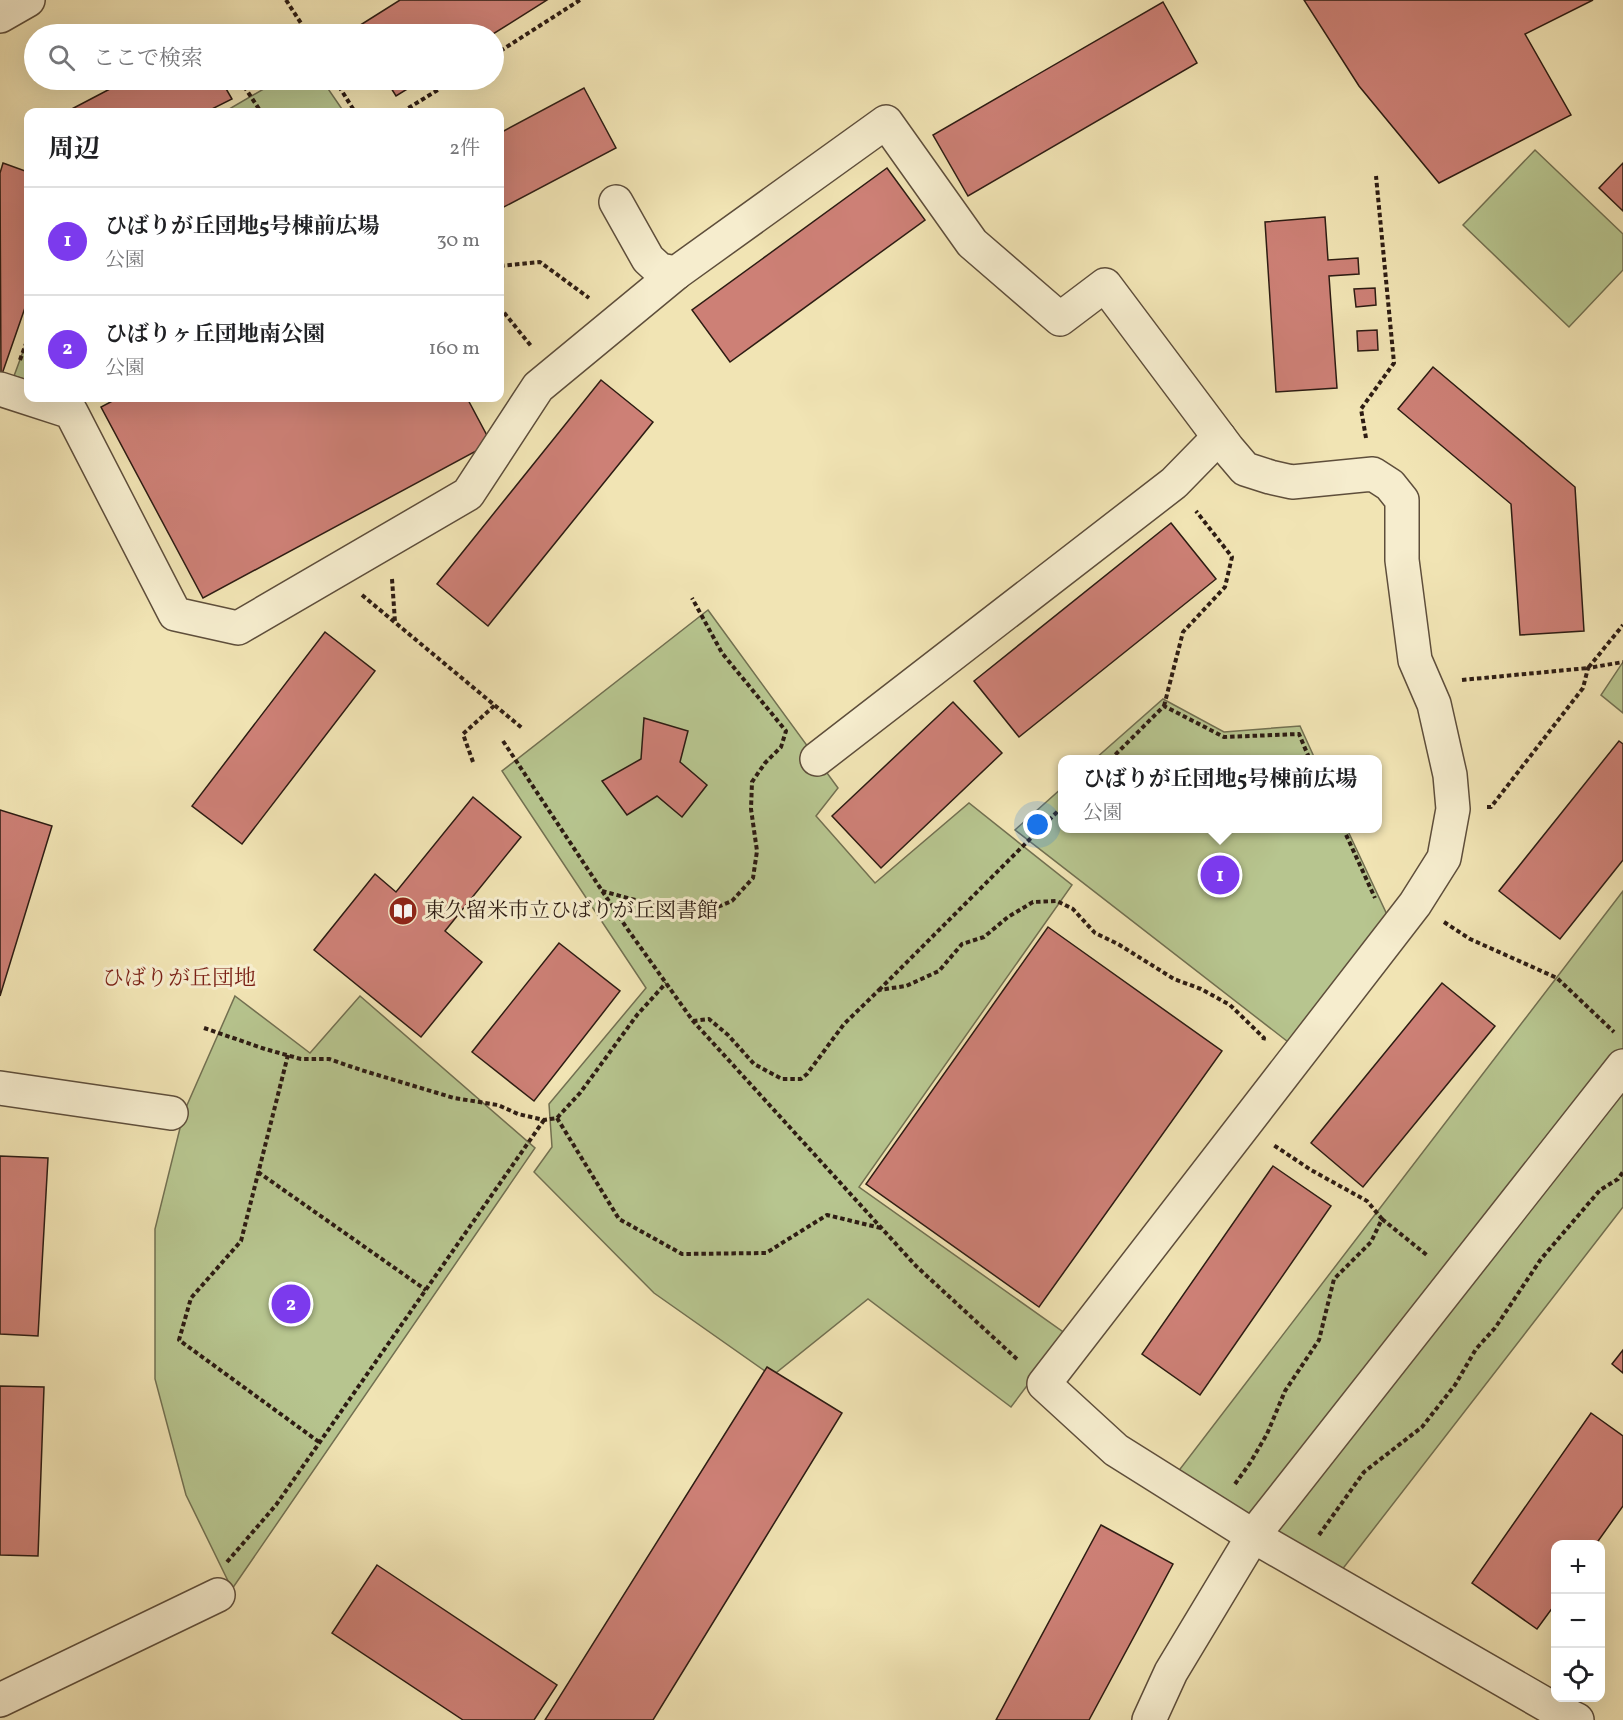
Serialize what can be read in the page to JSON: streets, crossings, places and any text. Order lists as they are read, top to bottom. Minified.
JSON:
{"districts":["ひばりが丘団地"],"places":{"library":["東久留米市立ひばりが丘図書館"]},"page":{"search":"ここで検索","heading":["周辺","2件"],"list":[{"mark":"1","name":"ひばりが丘団地5号棟前広場","note":"公園","value":"30 m"},{"mark":"2","name":"ひばりヶ丘団地南公園","note":"公園","value":"160 m"}],"popup":["ひばりが丘団地5号棟前広場","公園"],"pins":["1","2"],"map_buttons":["+","−"]}}
